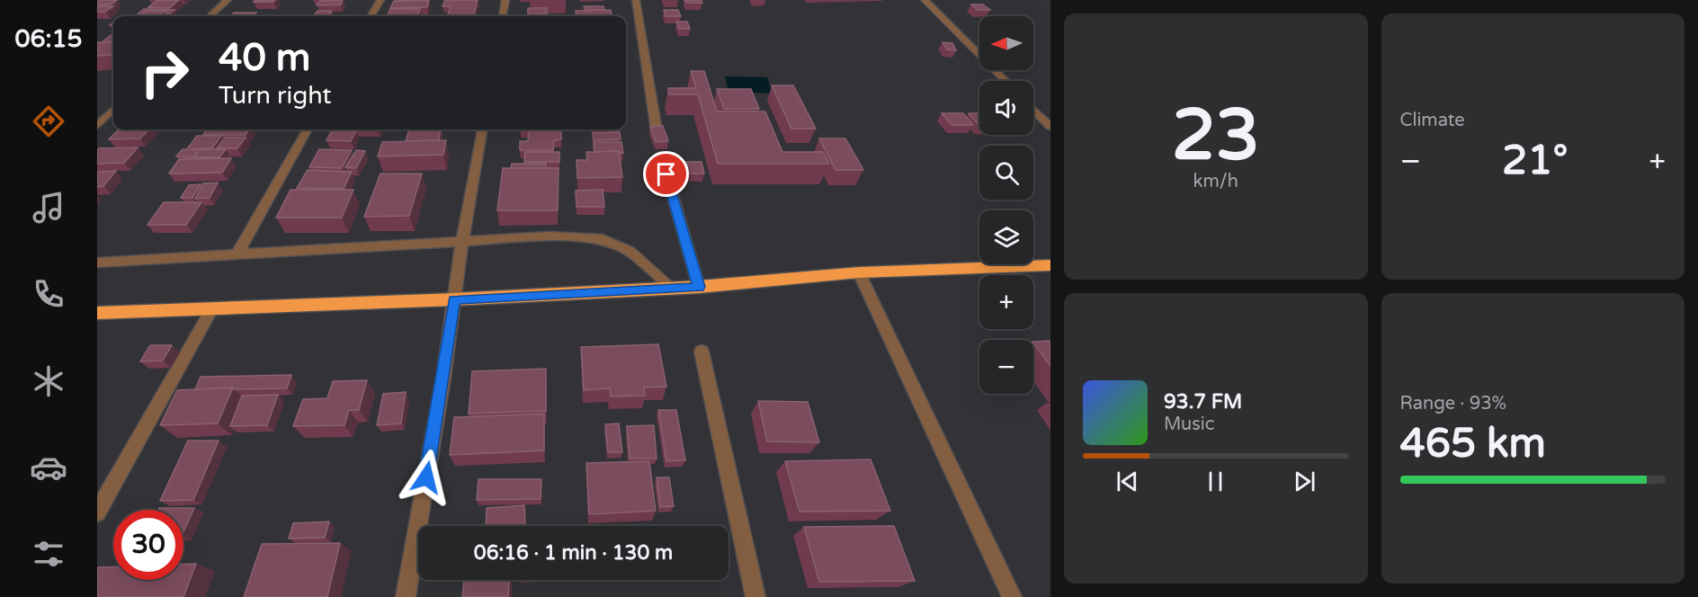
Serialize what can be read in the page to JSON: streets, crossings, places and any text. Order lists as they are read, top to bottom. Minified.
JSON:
{"north":"left","page":{"tabs":"06:15","tile":[["23","km/h"],"Climate",["Range · 93%","465 km"]],"map_buttons":["+","−"],"turn":["40 m","Turn right"],"heat":["−","21°","+"],"song":["93.7 FM","Music"],"limit":"30","trip":"06:16 · 1 min · 130 m"}}
